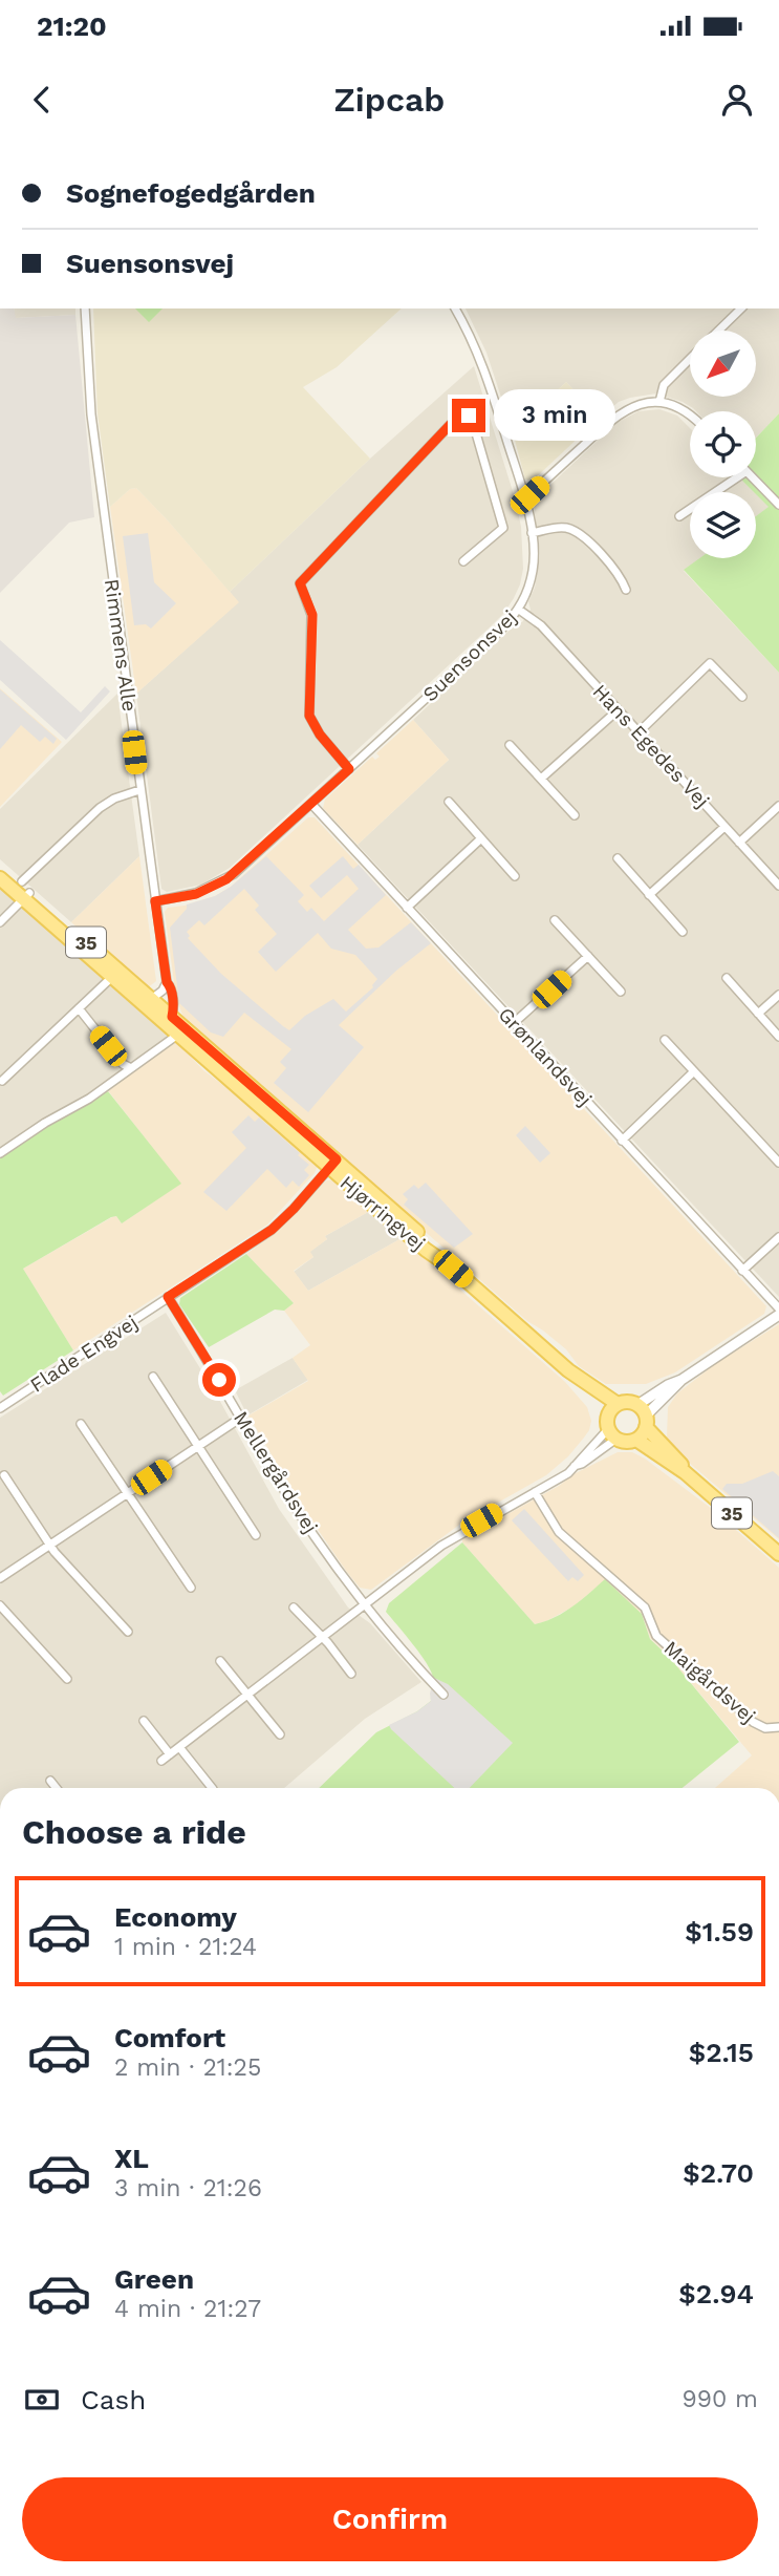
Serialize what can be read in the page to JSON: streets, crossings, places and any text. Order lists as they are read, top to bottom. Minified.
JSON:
{"streets":{"main road":["35","Hjørringvej"],"street":["Rimmens Alle","Suensonsvej","Hans Egedes Vej","Grønlandsvej","Flade Engvej","Mellergårdsvej","Maigårdsvej"]},"crossings":[["Rimmens Alle","Suensonsvej"],["Rimmens Alle","Hjørringvej"],["Suensonsvej","Hans Egedes Vej"],["Suensonsvej","Grønlandsvej"],["35","Hjørringvej"],["Hjørringvej","Flade Engvej"],["Flade Engvej","Mellergårdsvej"]],"north":"bottom left","page":{"status":"21:20","header":"Zipcab","banner":["Sognefogedgården","Suensonsvej"],"bubble":"3 min","heading":"Choose a ride","list":[{"name":"Economy","note":"1 min · 21:24","value":"$1.59"},{"name":"Comfort","note":"2 min · 21:25","value":"$2.15"},{"name":"XL","note":"3 min · 21:26","value":"$2.70"},{"name":"Green","note":"4 min · 21:27","value":"$2.94"}],"pay":["Cash","990 m"],"buttons":"Confirm"}}
